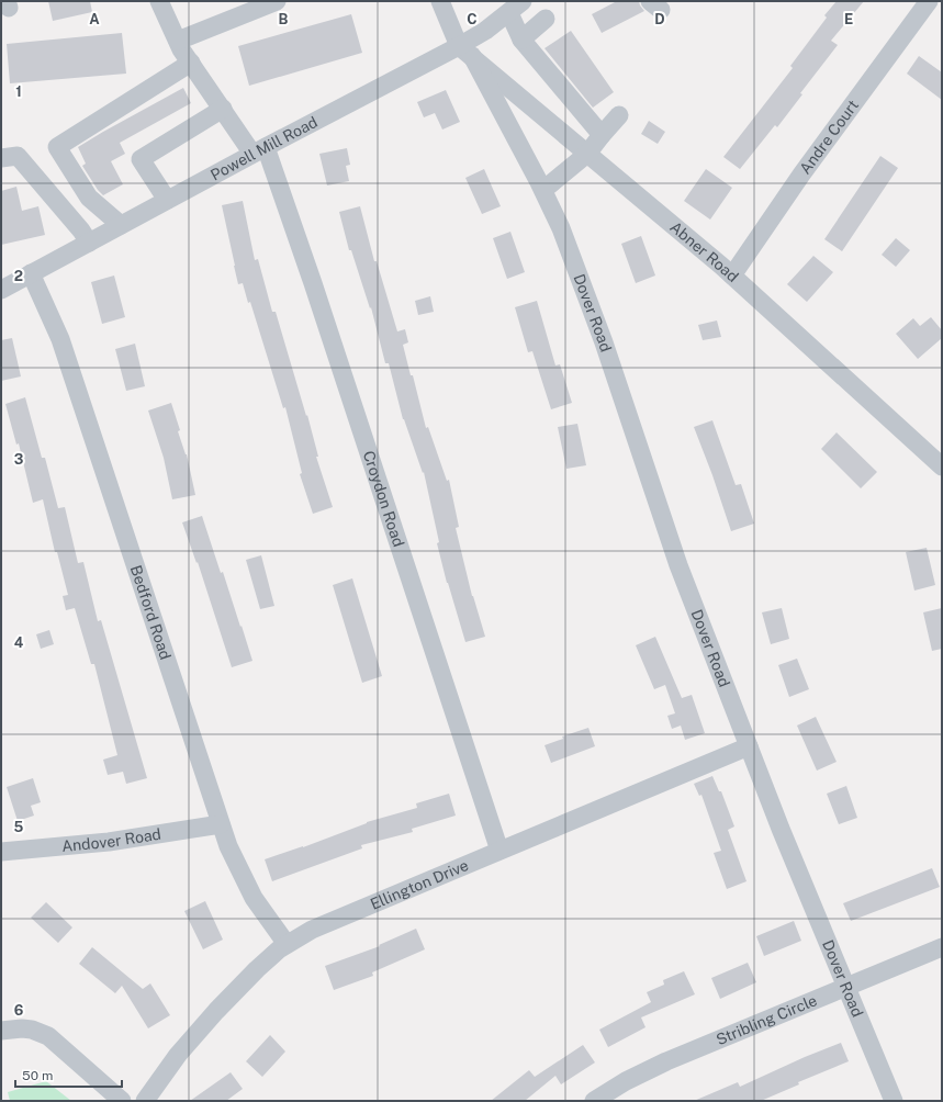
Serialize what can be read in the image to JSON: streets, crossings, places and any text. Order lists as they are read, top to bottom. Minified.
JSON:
{"streets":{"street":["Andre Court","Powell Mill Road","Abner Road","Dover Road","Croydon Road","Bedford Road","Andover Road","Ellington Drive","Stribling Circle"]},"crossings":[["Andre Court","Abner Road"],["Powell Mill Road","Abner Road"],["Powell Mill Road","Dover Road"],["Powell Mill Road","Croydon Road"],["Powell Mill Road","Bedford Road"],["Abner Road","Dover Road"],["Dover Road","Ellington Drive"],["Dover Road","Stribling Circle"],["Croydon Road","Ellington Drive"],["Bedford Road","Andover Road"],["Bedford Road","Ellington Drive"]],"scale_bar":"50 m","grid":{"columns":["A","B","C","D","E"],"rows":["1","2","3","4","5","6"]}}
